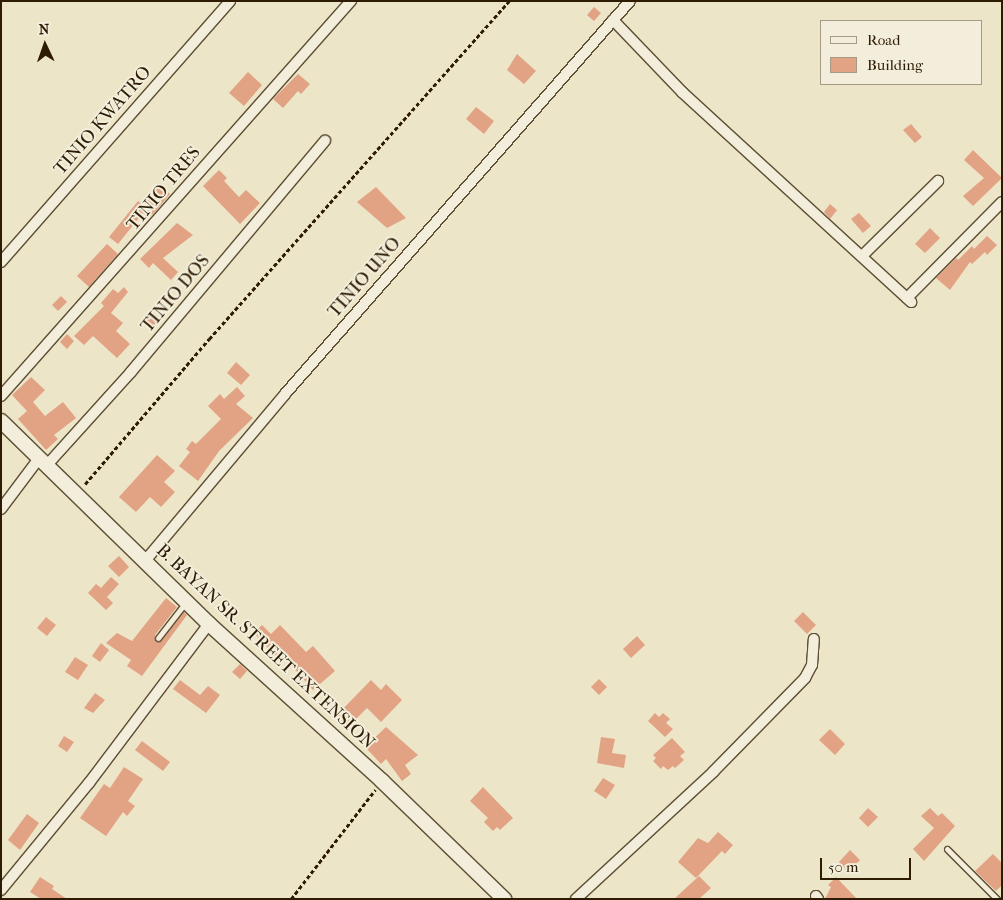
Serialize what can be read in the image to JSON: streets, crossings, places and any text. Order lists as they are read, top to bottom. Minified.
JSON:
{"streets":{"street":["TINIO KWATRO","TINIO TRES","TINIO UNO","TINIO DOS","B. BAYAN SR. STREET EXTENSION"]},"crossings":[["TINIO UNO","B. BAYAN SR. STREET EXTENSION"],["TINIO DOS","B. BAYAN SR. STREET EXTENSION"]],"legend":["Road","Building"],"scale_bar":"50 m","north":"top"}
